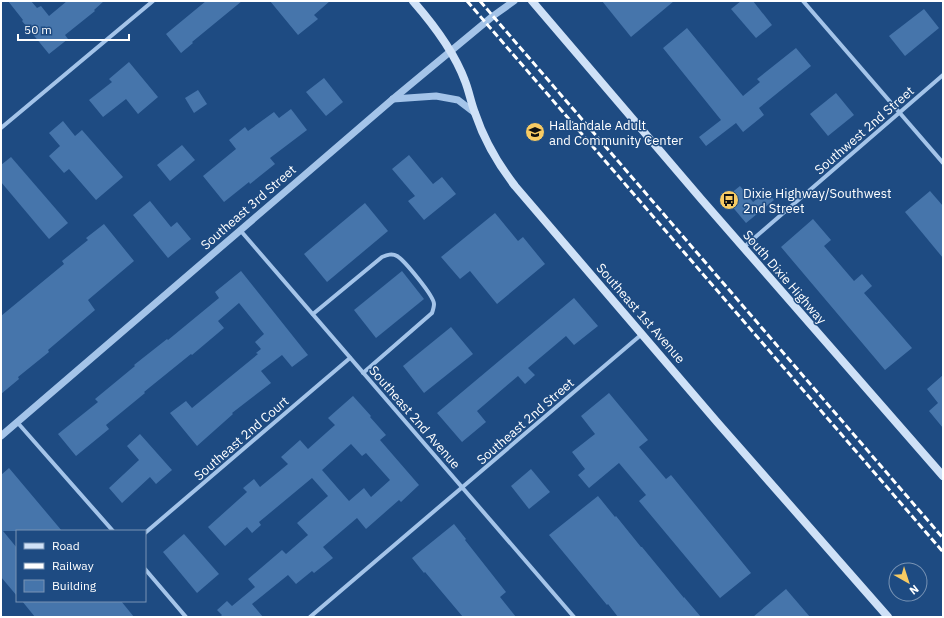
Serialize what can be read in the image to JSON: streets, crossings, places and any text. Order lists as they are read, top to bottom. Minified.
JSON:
{"streets":{"main road":["South Dixie Highway","Southeast 1st Avenue"],"street":["Southwest 2nd Street","Southeast 3rd Street","Southeast 2nd Avenue","Southeast 2nd Street","Southeast 2nd Court"]},"crossings":[["Southwest 2nd Street","South Dixie Highway"],["Southeast 3rd Street","Southeast 1st Avenue"],["Southeast 3rd Street","Southeast 2nd Avenue"],["Southeast 1st Avenue","Southeast 2nd Street"],["Southeast 2nd Avenue","Southeast 2nd Street"],["Southeast 2nd Avenue","Southeast 2nd Court"]],"places":{"school or university":["Hallandale Adult and Community Center"],"bus stop":["Dixie Highway/Southwest 2nd Street"]},"legend":["Road","Railway","Building"],"scale_bar":"50 m","north":"bottom right"}
